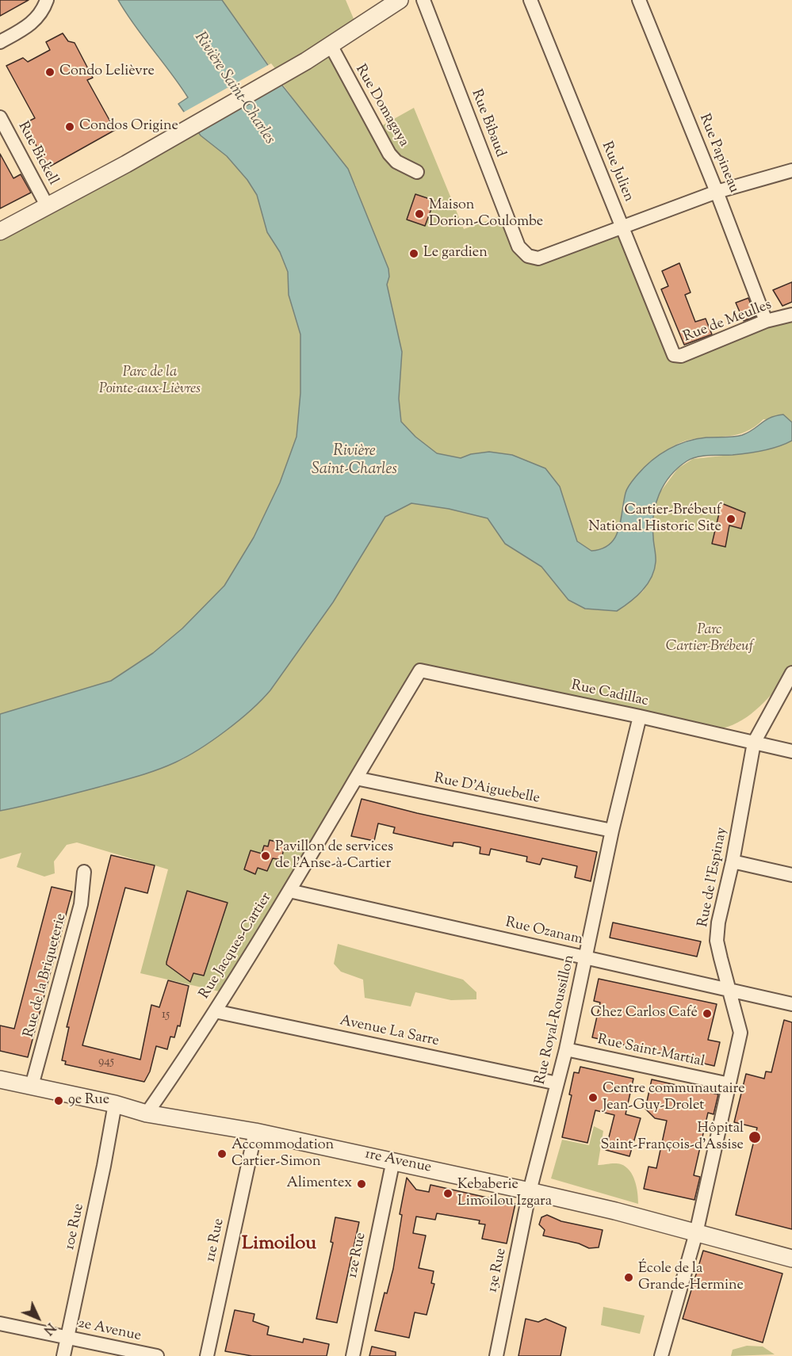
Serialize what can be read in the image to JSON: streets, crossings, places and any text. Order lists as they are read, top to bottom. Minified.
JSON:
{"streets":{"street":["Rue Domagaya","Rue Bibaud","Rue Bickell","Rue Papineau","Rue Julien","Rue de Meulles","Rue Cadillac","Rue D'Aiguebelle","Rue de l'Espinay","Rue Ozanam","Rue Jacques-Cartier","Rue de la Briqueterie","Rue Royal-Roussillon","Avenue La Sarre","Rue Saint-Martial","1re Avenue","10e Rue","11e Rue","12e Rue","13e Rue","2e Avenue"]},"crossings":[["Rue Bibaud","Rue Julien"],["Rue Papineau","Rue de Meulles"],["Rue Julien","Rue de Meulles"],["Rue Cadillac","Rue de l'Espinay"],["Rue Cadillac","Rue Jacques-Cartier"],["Rue Cadillac","Rue Royal-Roussillon"],["Rue D'Aiguebelle","Rue Jacques-Cartier"],["Rue D'Aiguebelle","Rue Royal-Roussillon"],["Rue de l'Espinay","Rue Ozanam"],["Rue de l'Espinay","Rue Saint-Martial"],["Rue de l'Espinay","1re Avenue"],["Rue Ozanam","Rue Jacques-Cartier"],["Rue Ozanam","Rue Royal-Roussillon"],["Rue Jacques-Cartier","Avenue La Sarre"],["Rue Jacques-Cartier","1re Avenue"],["Rue de la Briqueterie","1re Avenue"],["Rue Royal-Roussillon","Avenue La Sarre"],["Rue Royal-Roussillon","Rue Saint-Martial"],["Rue Royal-Roussillon","1re Avenue"],["Rue Royal-Roussillon","13e Rue"],["1re Avenue","10e Rue"],["1re Avenue","11e Rue"],["1re Avenue","12e Rue"],["1re Avenue","13e Rue"],["10e Rue","2e Avenue"]],"districts":["Limoilou"],"water":["Rivière Saint-Charles"],"parks":["Parc de la Pointe-aux-Lièvres","Parc Cartier-Brébeuf"],"places":["Condo Lelièvre","Condos Origine","Maison Dorion-Coulombe","Le gardien","Cartier-Brébeuf National Historic Site","Pavillon de services de l'Anse-à-Cartier","Chez Carlos Café","Centre communautaire Jean-Guy-Drolet","9e Rue","Hôpital Saint-François-d'Assise","Accommodation Cartier-Simon","Alimentex","Kebaberie Limoilou Izgara","École de la Grande-Hermine"],"house_numbers":["15","945"],"north":"bottom right"}
